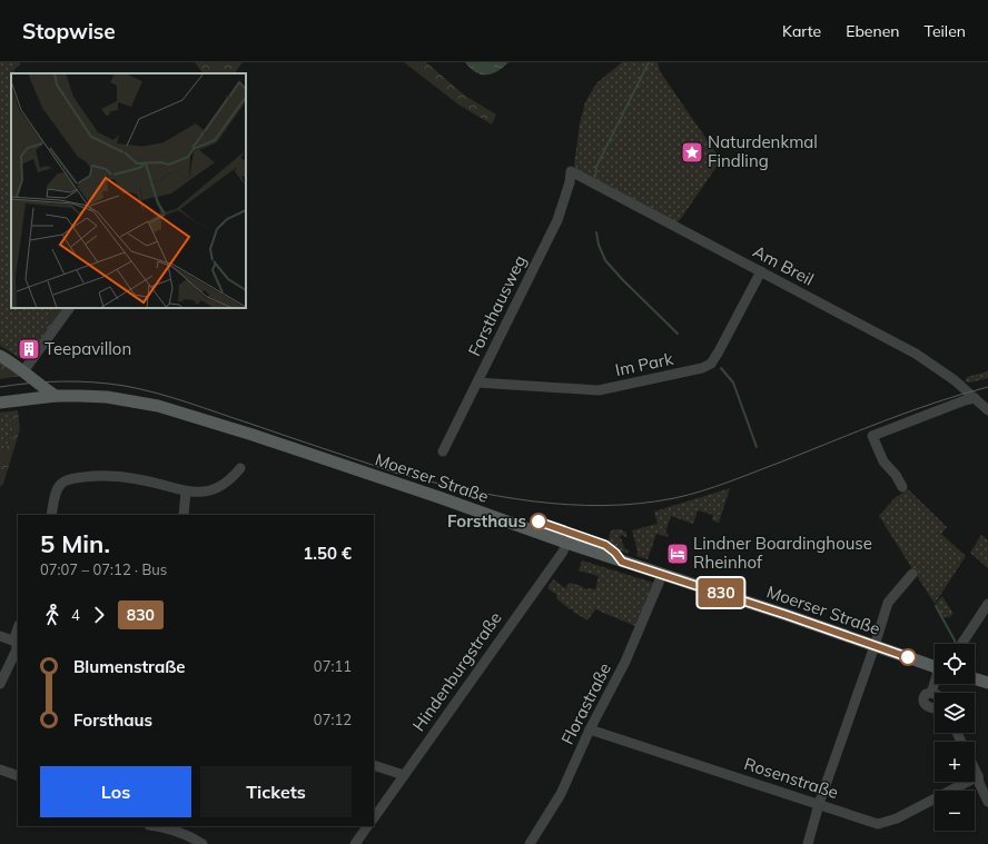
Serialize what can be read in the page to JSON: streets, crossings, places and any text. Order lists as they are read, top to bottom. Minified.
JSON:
{"streets":{"main road":["Moerser Straße"],"street":["Am Breil","Forsthausweg","Im Park","Hindenburgstraße","Florastraße","Rosenstraße"]},"crossings":[["Am Breil","Forsthausweg"],["Am Breil","Im Park"],["Forsthausweg","Im Park"],["Moerser Straße","Hindenburgstraße"],["Moerser Straße","Florastraße"],["Florastraße","Rosenstraße"]],"places":{"place":["Naturdenkmal Findling"],"building":["Teepavillon"],"other":["Forsthaus"],"hotel":["Lindner Boardinghouse Rheinhof"]},"lines":["bus line 830"],"page":{"header":"Stopwise","nav":["Karte","Ebenen","Teilen"],"on_map":"830","heading":["5 Min.","07:07 – 07:12 · Bus","1.50 €"],"legs":["4","830"],"list":[{"name":"Blumenstraße","value":"07:11"},{"name":"Forsthaus","value":"07:12"}],"map_buttons":["+","−"],"buttons":["Los","Tickets"]}}
